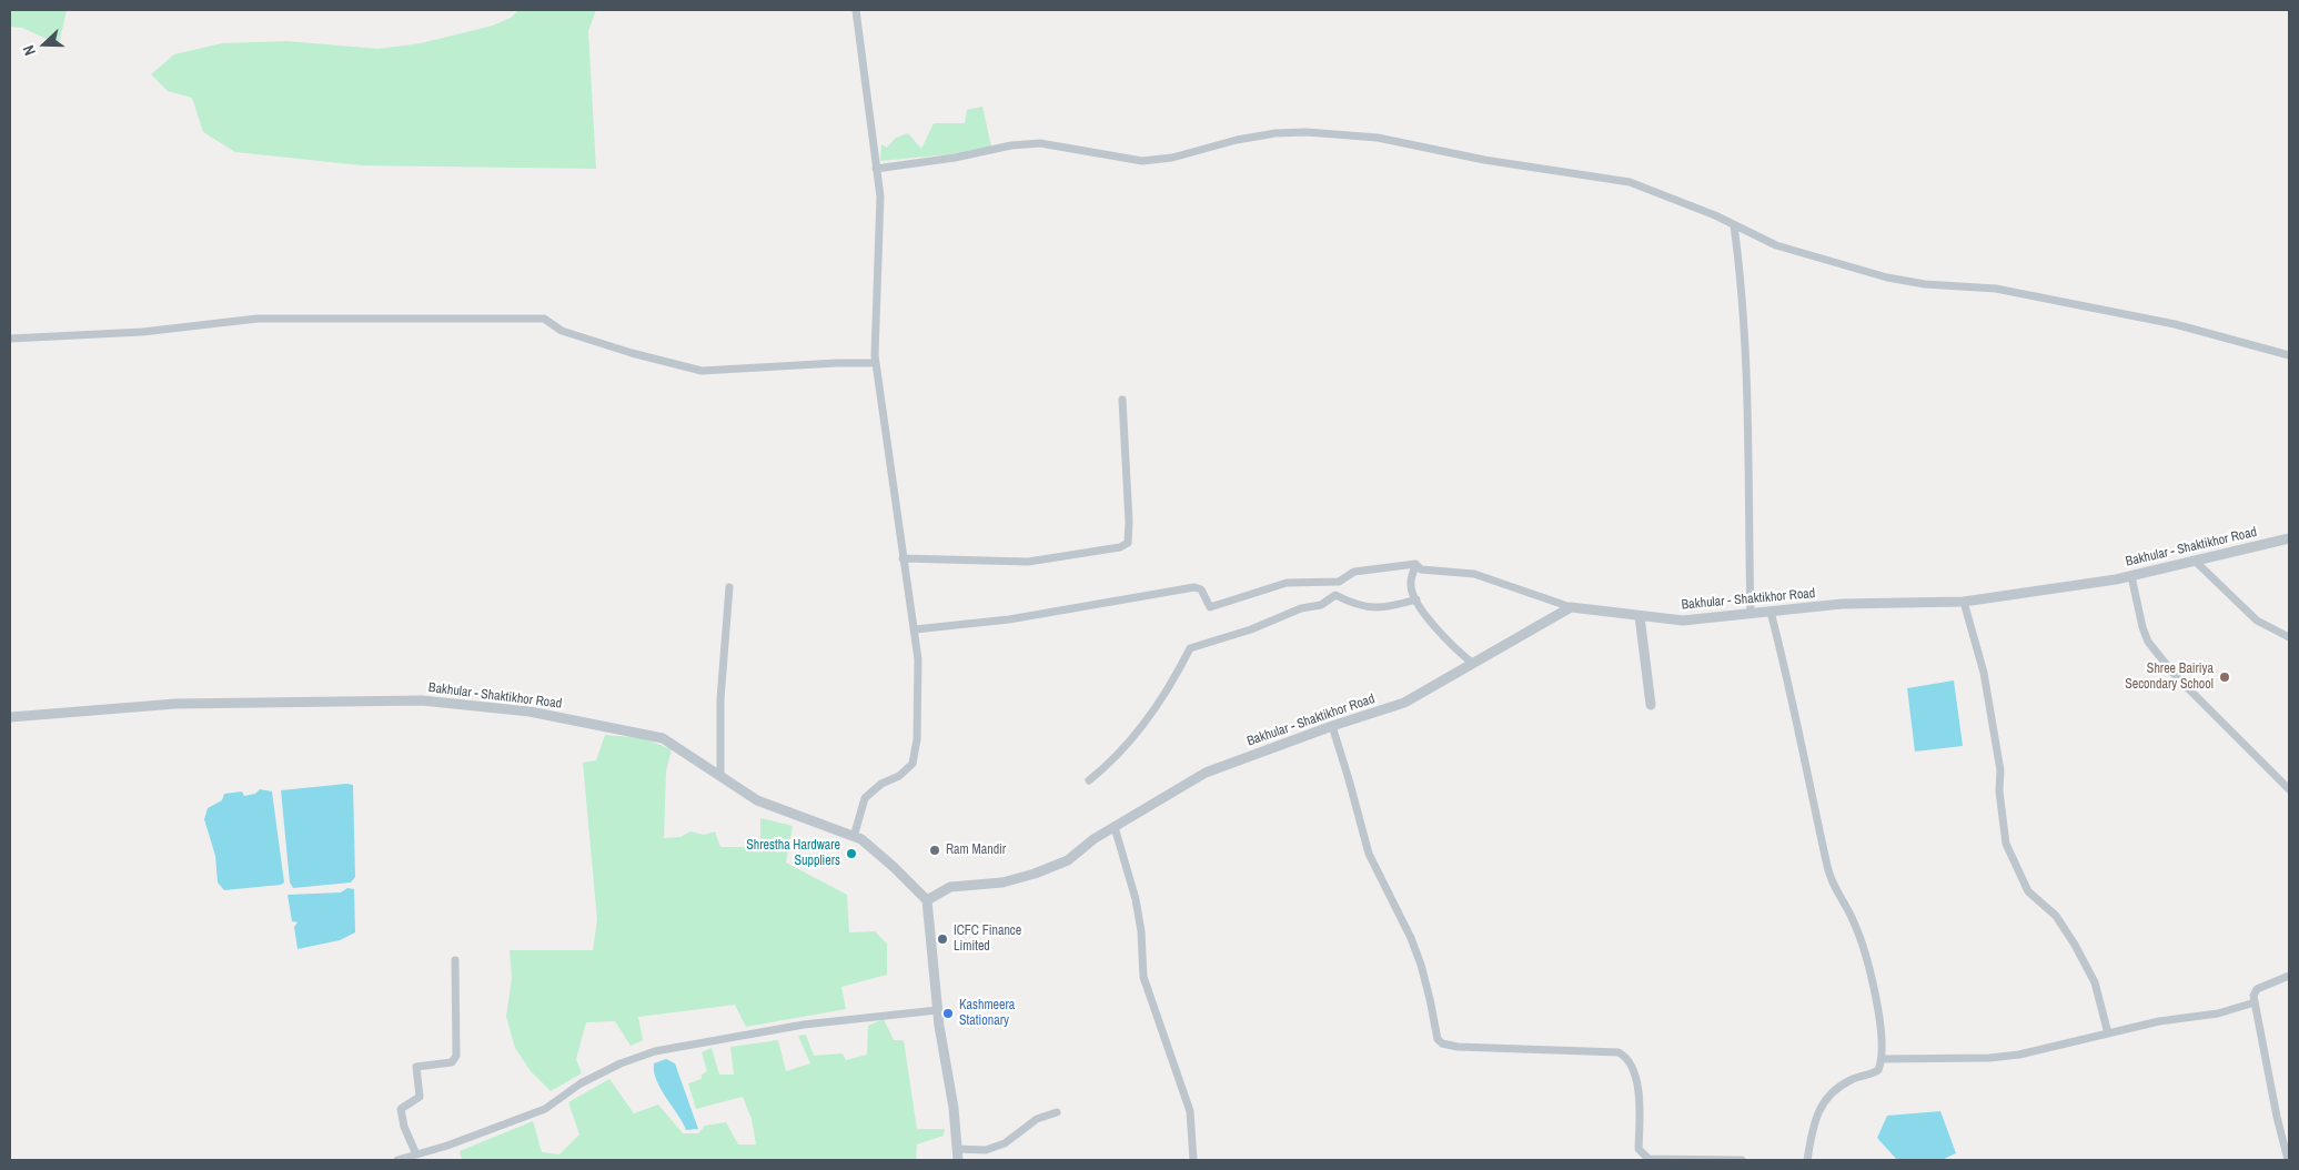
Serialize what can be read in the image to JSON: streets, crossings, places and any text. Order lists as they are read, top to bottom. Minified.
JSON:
{"streets":{"street":["Bakhular - Shaktikhor Road"]},"places":["Shree Bairiya Secondary School","Ram Mandir","Shrestha Hardware Suppliers","ICFC Finance Limited","Kashmeera Stationary"],"north":"left"}
